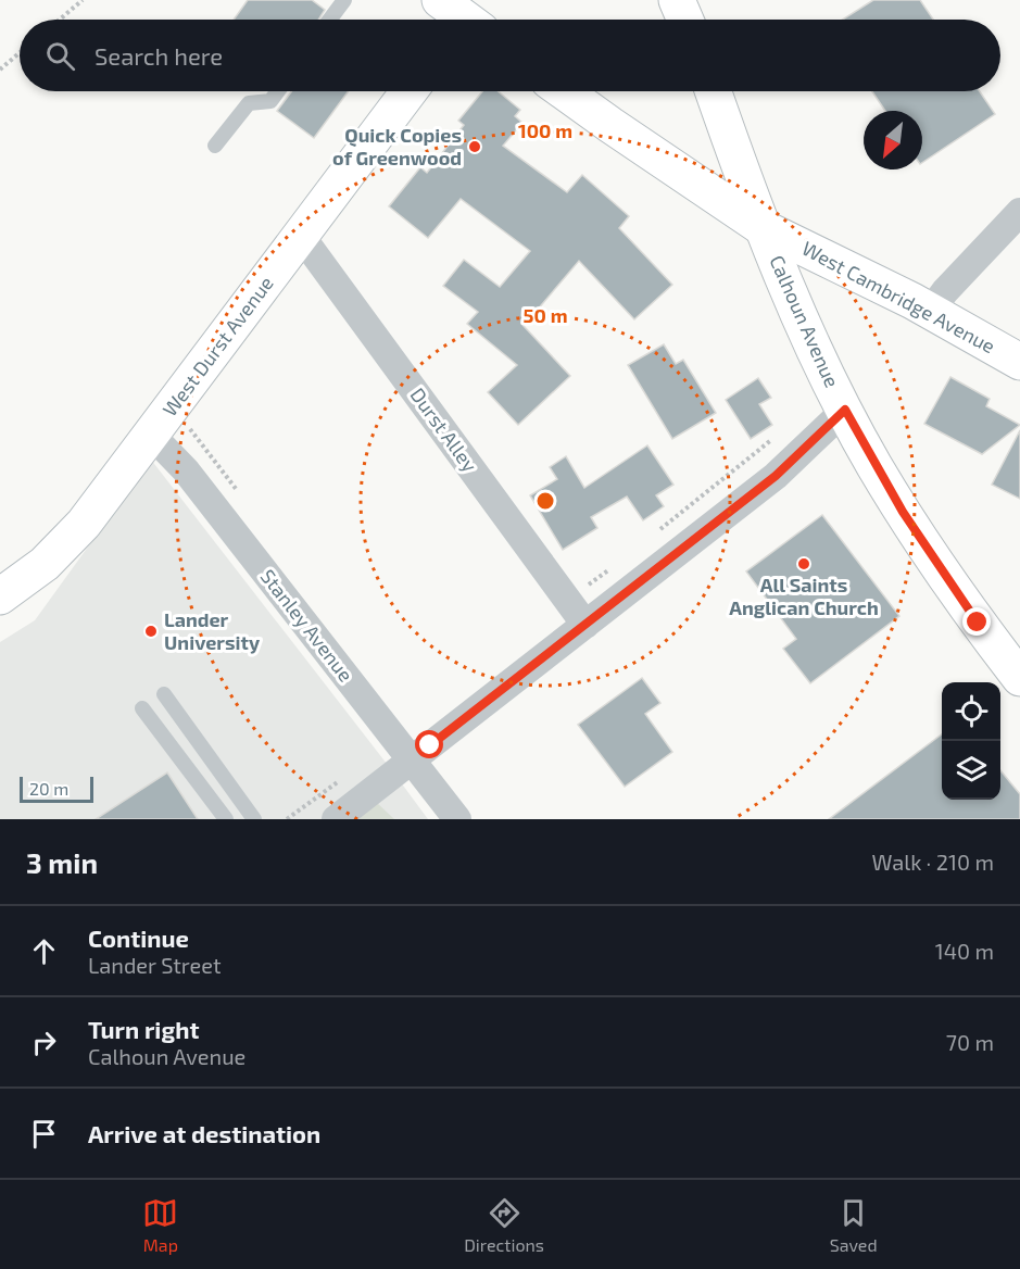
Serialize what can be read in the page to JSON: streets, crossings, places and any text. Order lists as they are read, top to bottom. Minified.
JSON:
{"streets":{"main road":["West Cambridge Avenue","Calhoun Avenue","West Durst Avenue"],"street":["Durst Alley","Stanley Avenue"]},"crossings":[["West Cambridge Avenue","Calhoun Avenue"],["West Durst Avenue","Durst Alley"],["West Durst Avenue","Stanley Avenue"]],"places":["Quick Copies of Greenwood","All Saints Anglican Church","Lander University"],"scale_bar":"20 m","north":"bottom left","page":{"search":"Search here","scale":"20 m","heading":["3 min","Walk · 210 m"],"list":[["Continue","Lander Street","140 m"],["Turn right","Calhoun Avenue","70 m"],"Arrive at destination"],"nav":["Map","Directions","Saved"]},"rings":["100 m","50 m"]}
